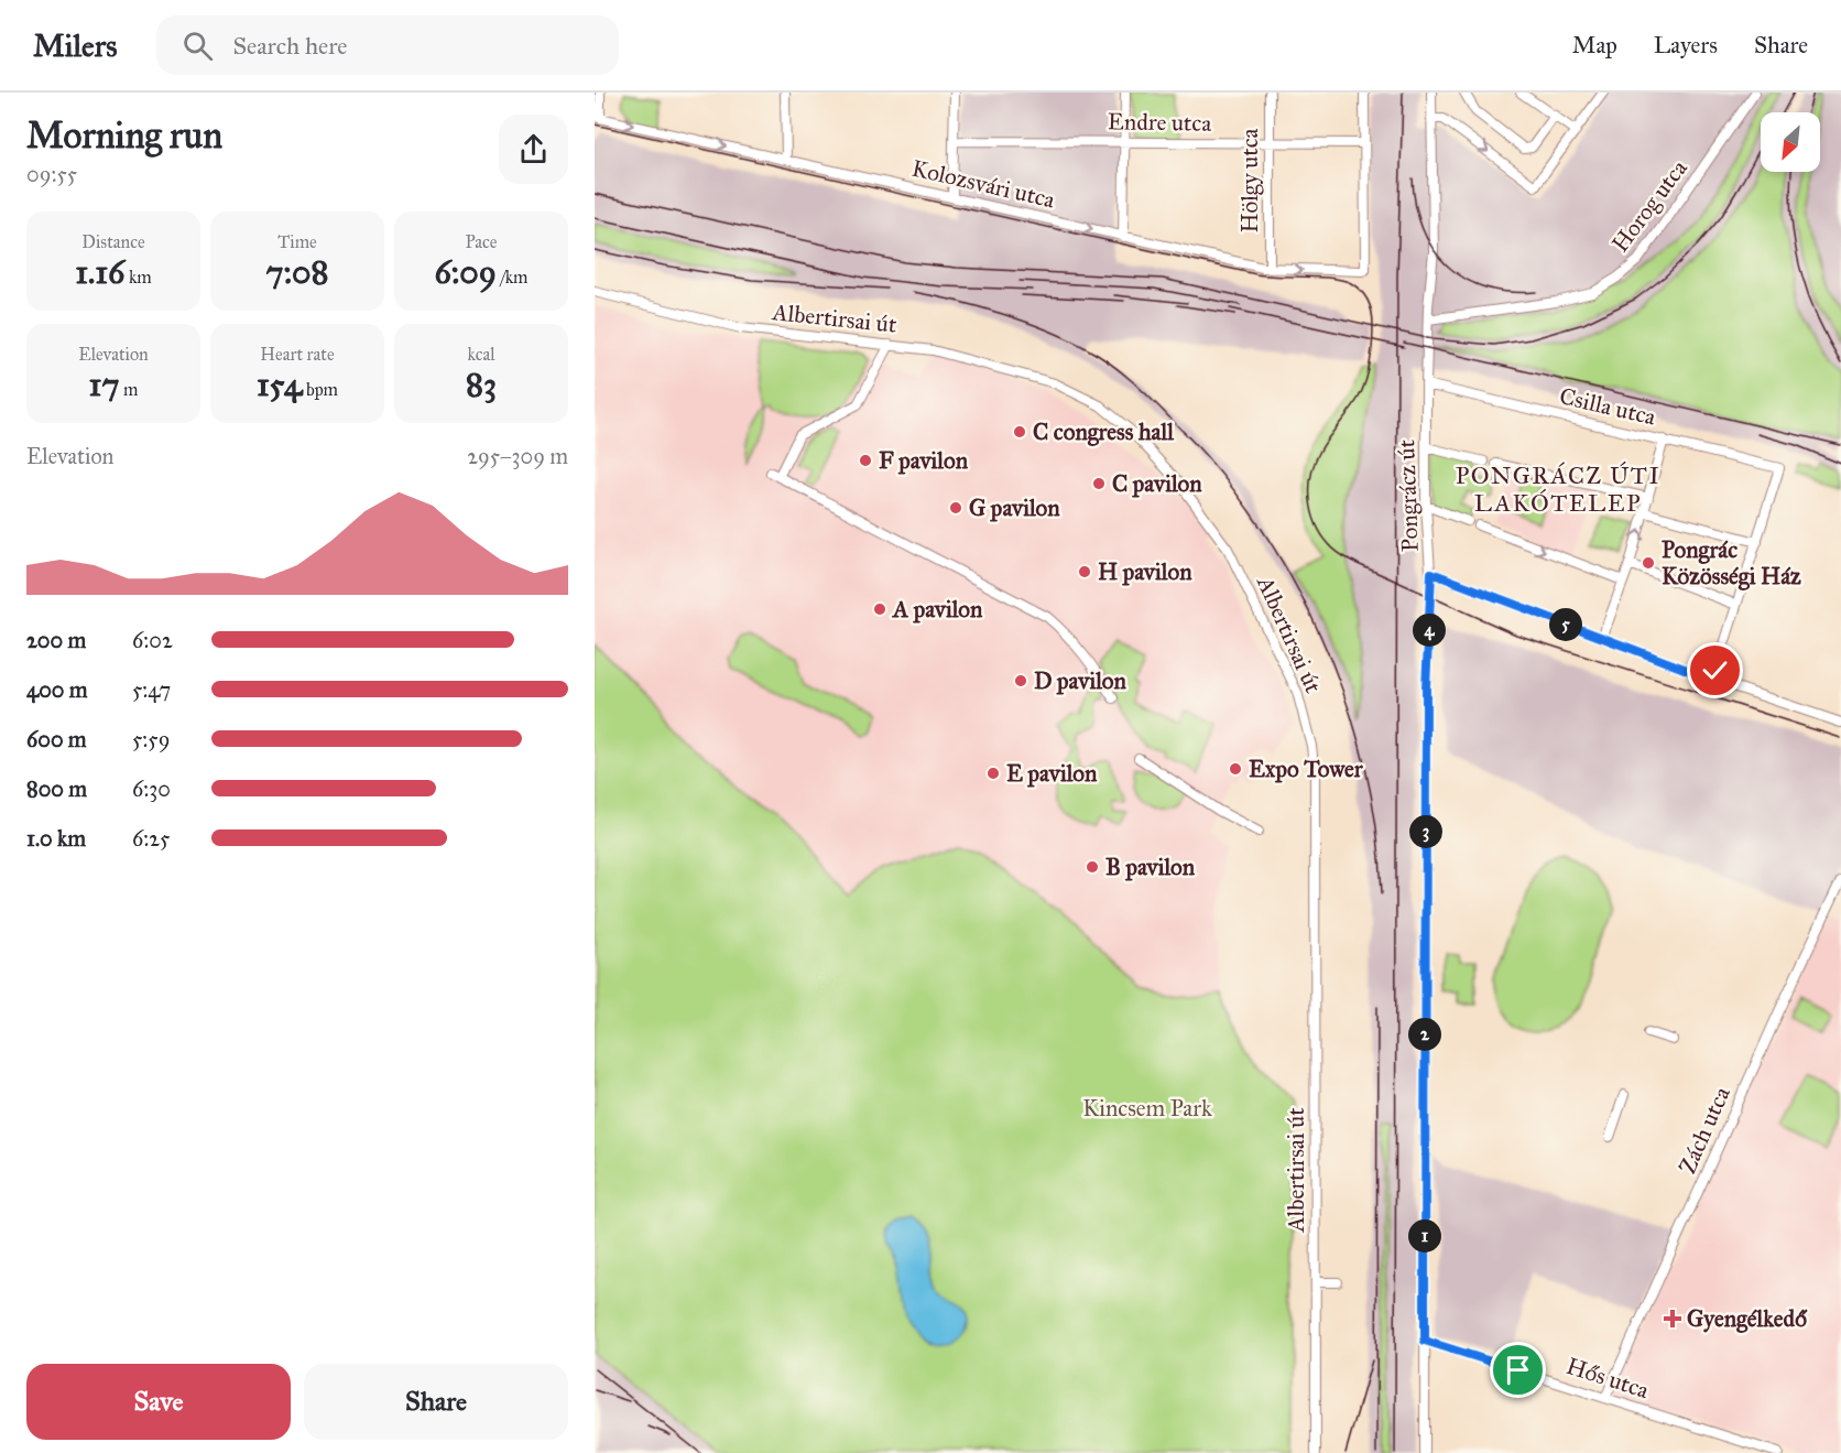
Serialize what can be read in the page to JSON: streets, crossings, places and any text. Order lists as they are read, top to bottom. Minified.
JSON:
{"streets":{"street":["Endre utca","Hölgy utca","Kolozsvári utca","Horog utca","Albertirsai út","Csilla utca","Pongrácz út","Zách utca","Hős utca"]},"crossings":[["Endre utca","Hölgy utca"],["Endre utca","Kolozsvári utca"],["Hölgy utca","Kolozsvári utca"],["Horog utca","Pongrácz út"],["Csilla utca","Pongrácz út"],["Pongrácz út","Hős utca"],["Zách utca","Hős utca"]],"districts":["PONGRÁCZ ÚTI LAKÓTELEP"],"parks":["Kincsem Park"],"places":{"other":["C congress hall","F pavilon","C pavilon","G pavilon","Pongrác Közösségi Ház","H pavilon","A pavilon","D pavilon","Expo Tower","E pavilon","B pavilon"],"health":["Gyengélkedő"]},"north":"bottom left","page":{"header":"Milers","search":"Search here","nav":["Map","Layers","Share"],"heading":["Morning run","09:55"],"stats":[["Distance","1.16 km"],["Time","7:08"],["Pace","6:09 /km"],["Elevation","17 m"],["Heart rate","154 bpm"],["kcal","83"]],"chart":["Elevation","295–309 m"],"pins":["5","4","3","2","1"],"list":[{"name":"200 m","note":"6:02"},{"name":"400 m","note":"5:47"},{"name":"600 m","note":"5:59"},{"name":"800 m","note":"6:30"},{"name":"1.0 km","note":"6:25"}],"buttons":["Save","Share"]}}
